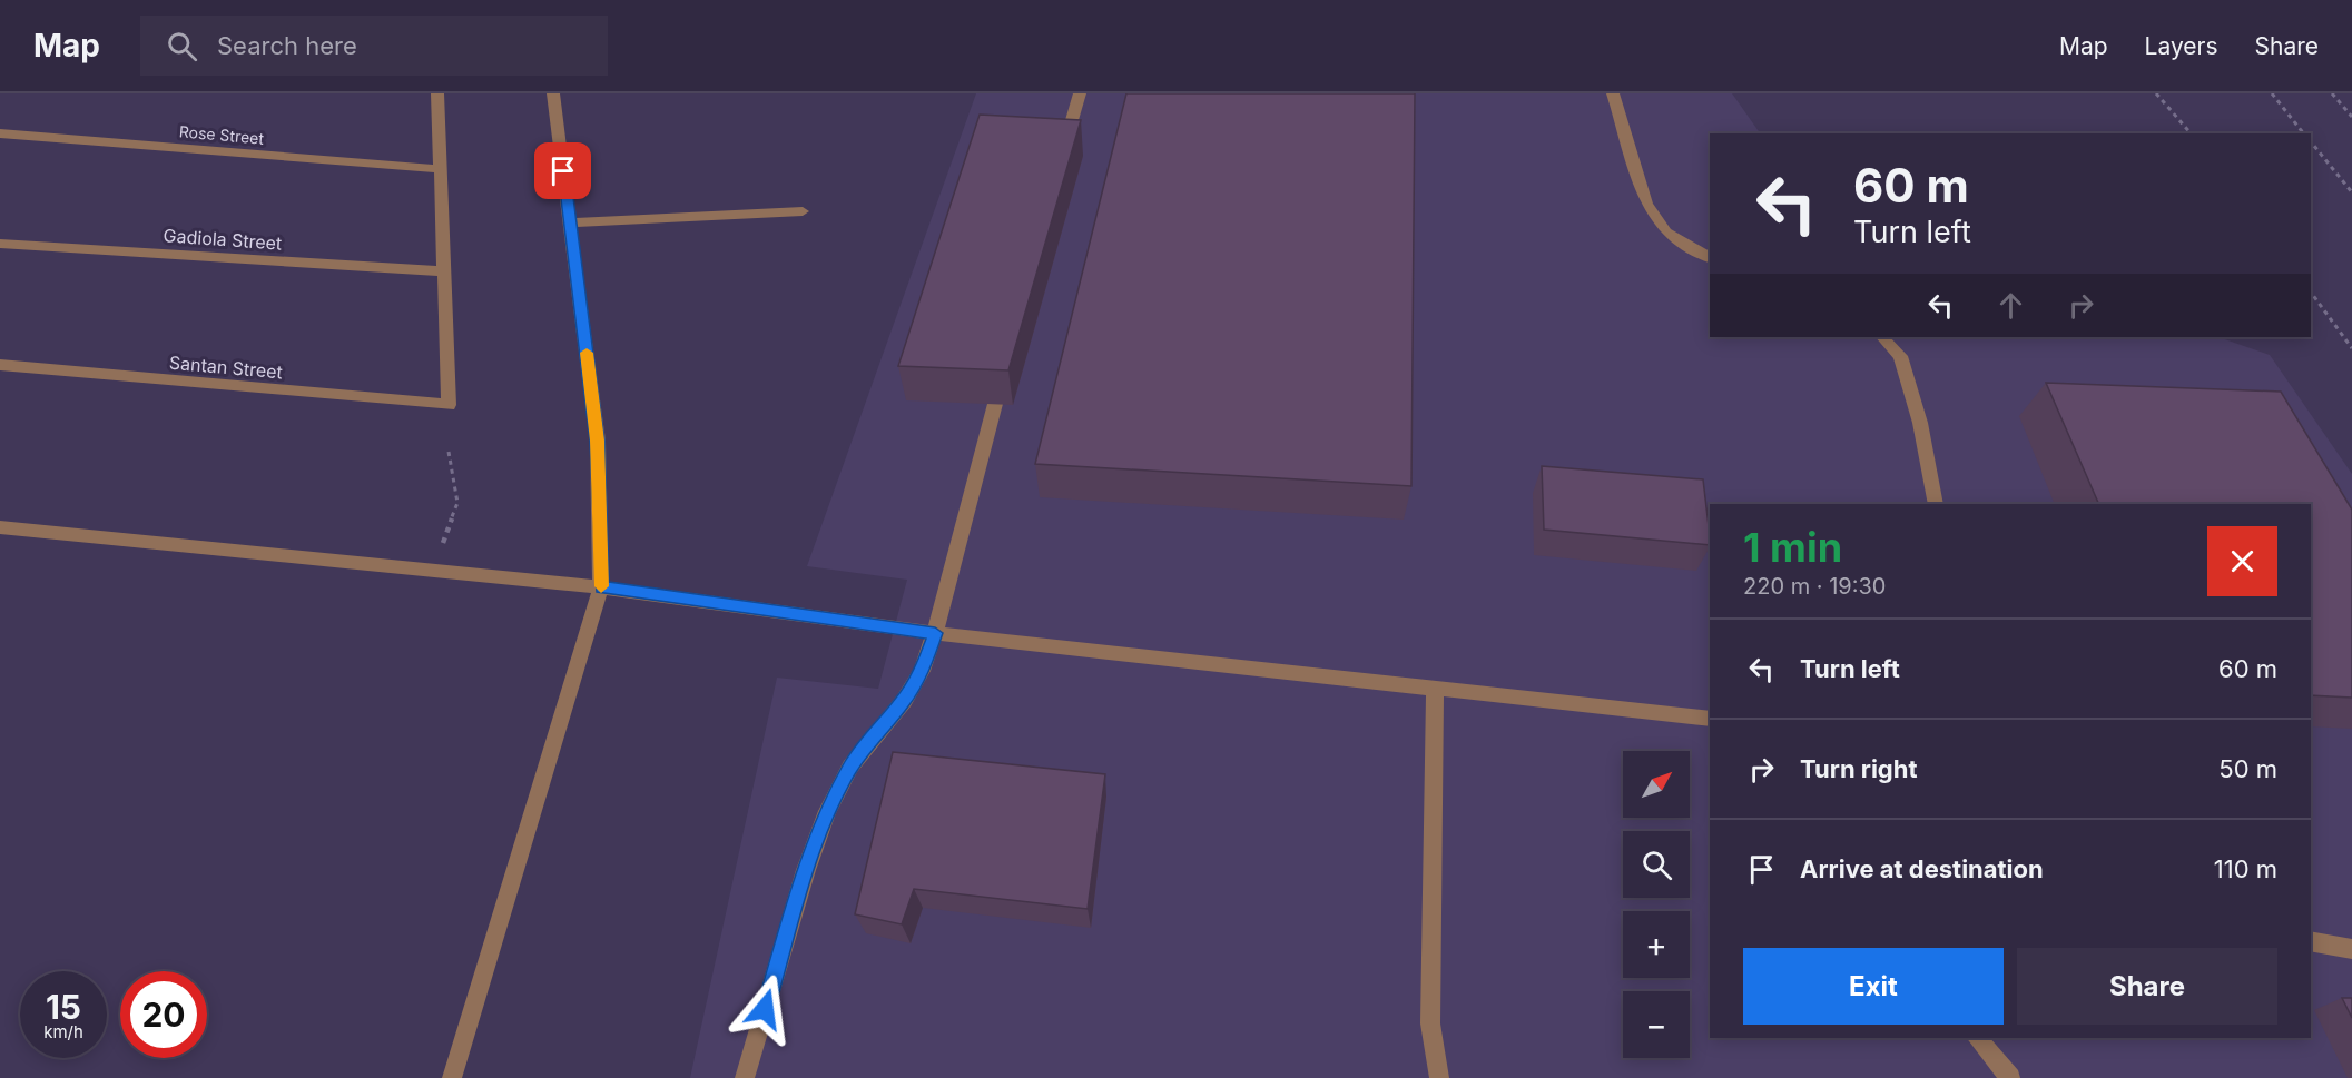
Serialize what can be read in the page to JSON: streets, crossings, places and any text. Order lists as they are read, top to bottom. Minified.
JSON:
{"streets":{"street":["Rose Street","Gadiola Street","Santan Street"]},"crossings":[["Gadiola Street","Santan Street"]],"north":"top right","page":{"header":"Map","search":"Search here","nav":["Map","Layers","Share"],"turn":["60 m","Turn left"],"heading":["1 min","220 m · 19:30"],"list":[{"name":"Turn left","value":"60 m"},{"name":"Turn right","value":"50 m"},{"name":"Arrive at destination","value":"110 m"}],"map_buttons":["+","−"],"buttons":["Exit","Share"],"speed":"15 km/h","limit":"20"}}
